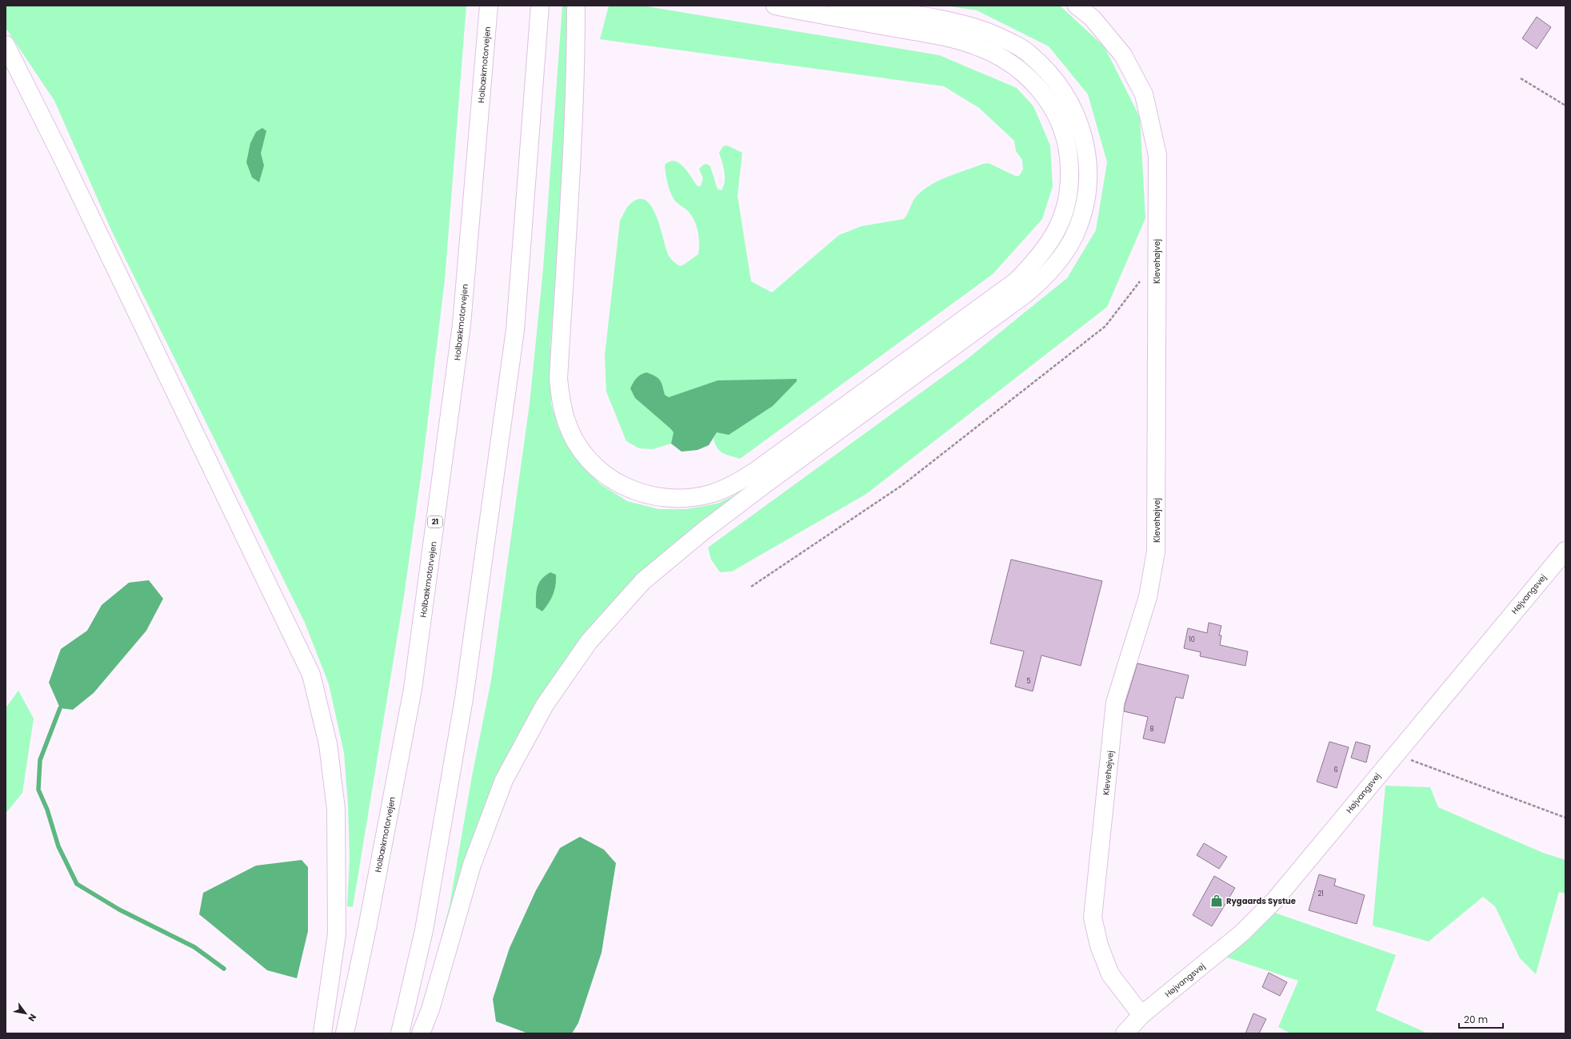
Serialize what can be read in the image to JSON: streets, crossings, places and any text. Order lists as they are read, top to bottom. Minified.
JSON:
{"streets":{"main road":["Holbækmotorvejen","Klevehøjvej","21","Højvangsvej"]},"crossings":[["Klevehøjvej","Højvangsvej"]],"places":{"shop":["Rygaards Systue"]},"house_numbers":["10","5","8","6","21"],"scale_bar":"20 m","north":"bottom right"}
